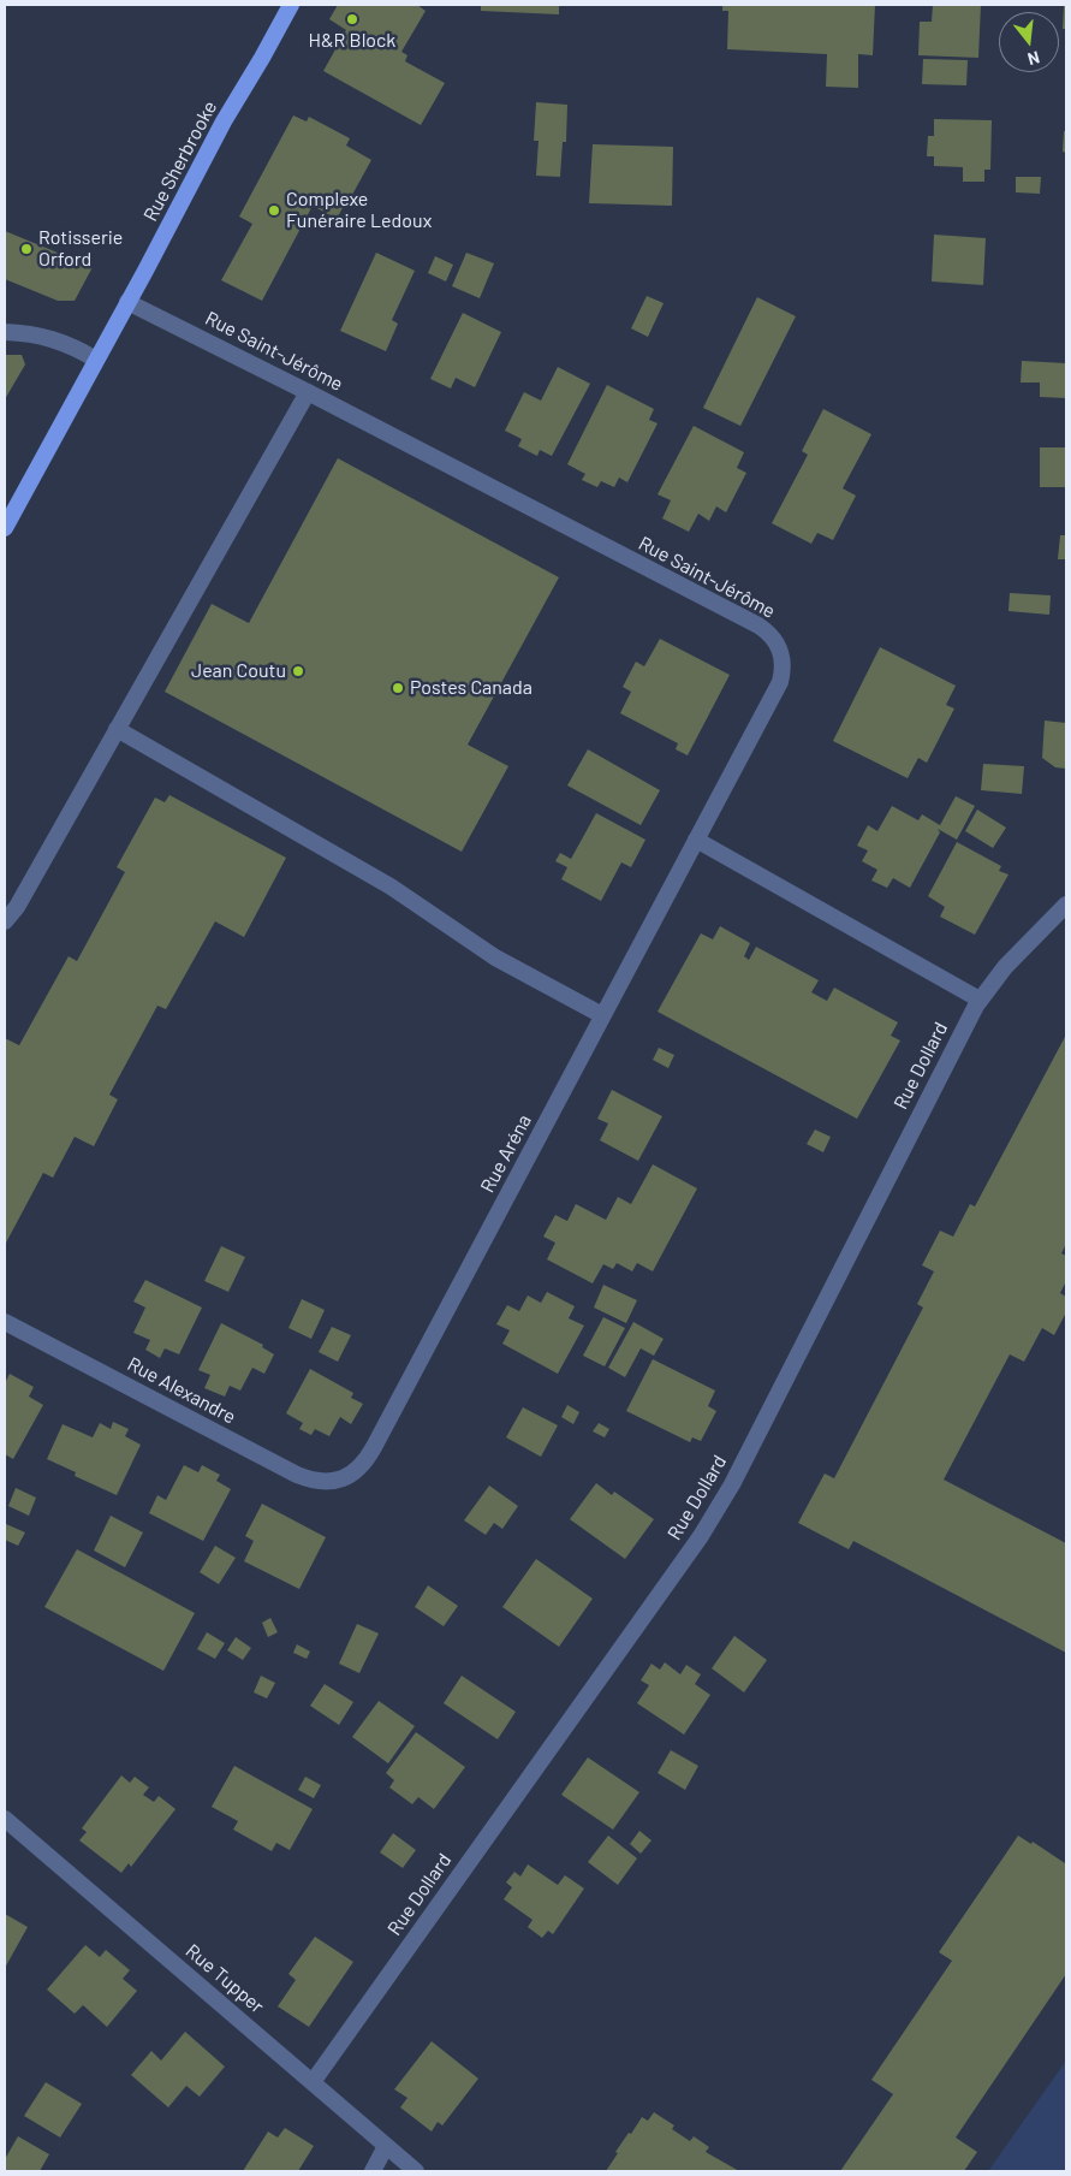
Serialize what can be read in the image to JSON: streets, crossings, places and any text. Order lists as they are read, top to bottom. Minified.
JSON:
{"streets":{"main road":["Rue Sherbrooke"],"street":["Rue Saint-Jérôme","Rue Dollard","Rue Aréna","Rue Alexandre","Rue Tupper"]},"crossings":[["Rue Sherbrooke","Rue Saint-Jérôme"],["Rue Saint-Jérôme","Rue Aréna"],["Rue Dollard","Rue Tupper"],["Rue Aréna","Rue Alexandre"]],"places":["H&R Block","Complexe Funéraire Ledoux","Rotisserie Orford","Jean Coutu","Postes Canada"],"north":"bottom"}
